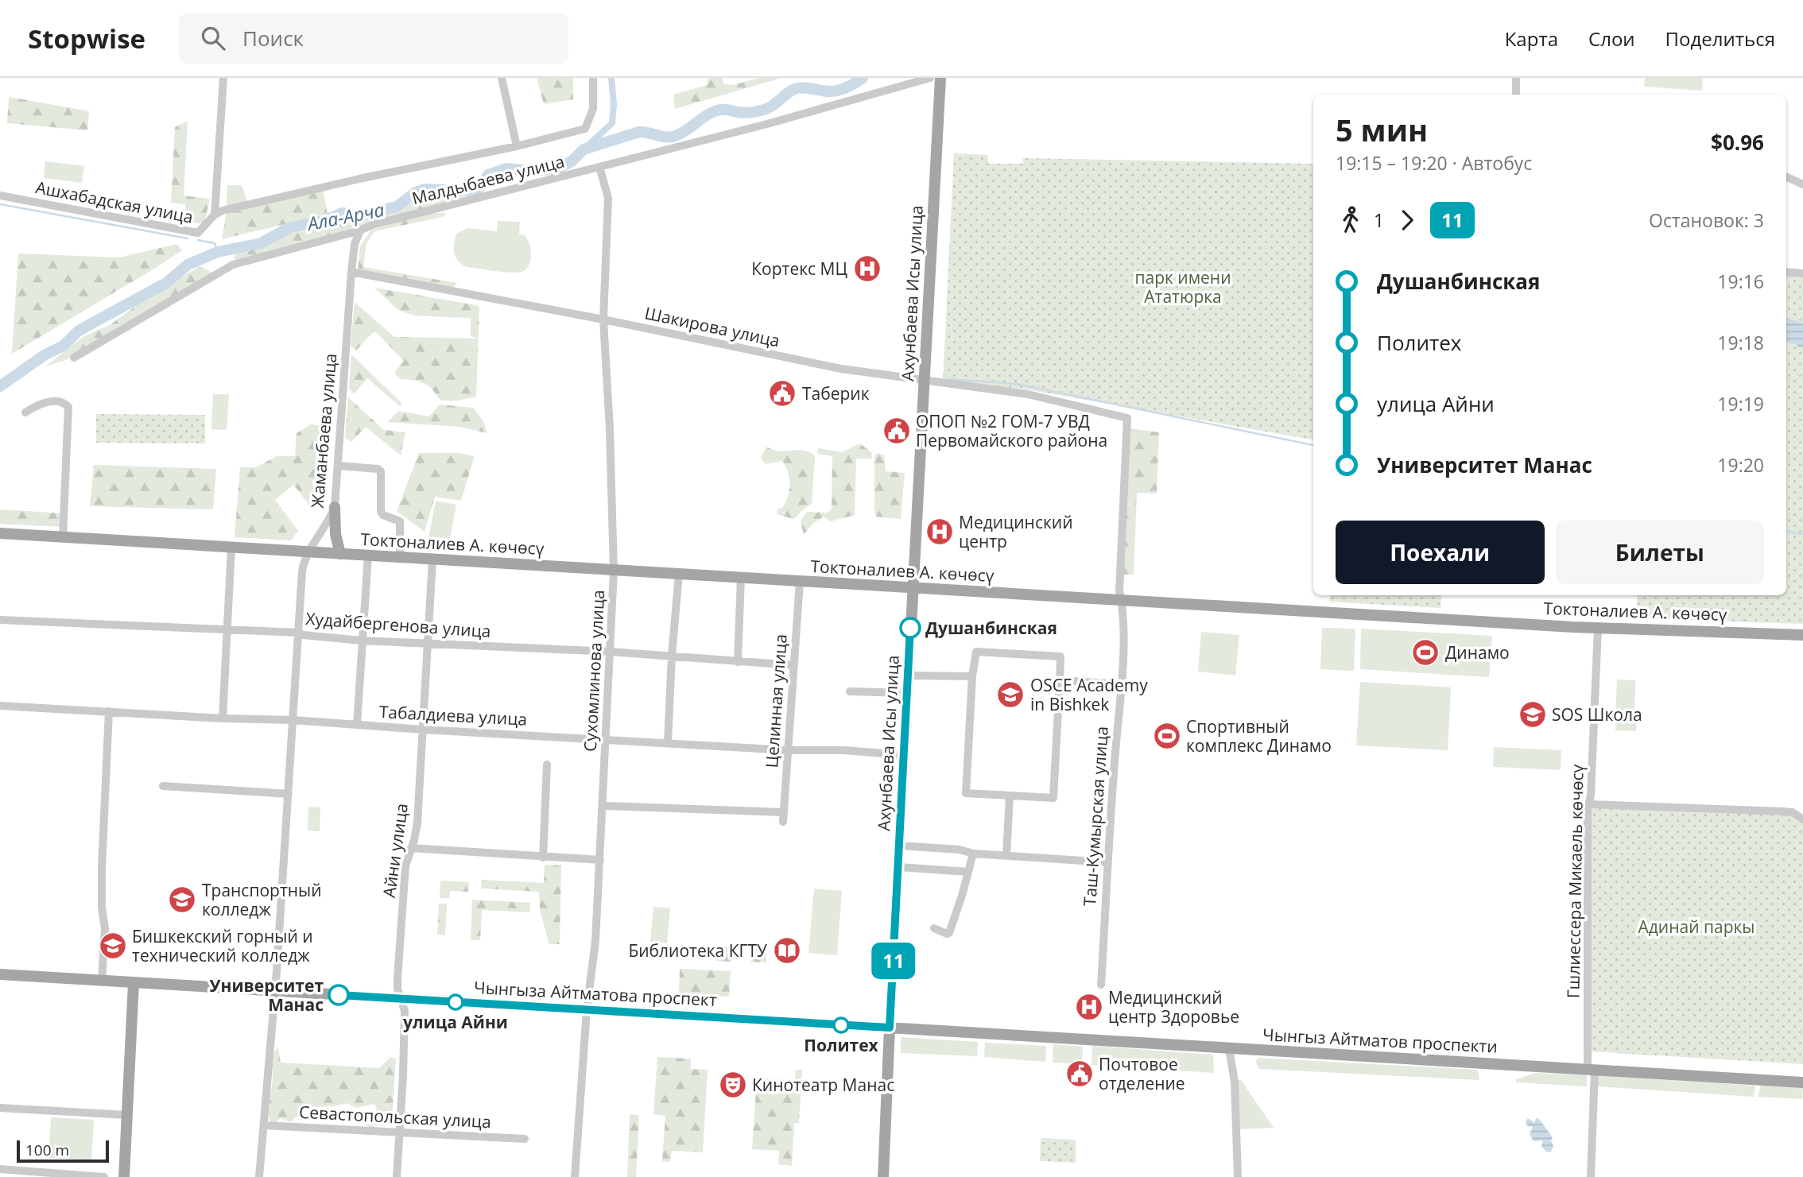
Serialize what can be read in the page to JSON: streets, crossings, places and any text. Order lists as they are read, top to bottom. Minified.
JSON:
{"streets":{"main road":["Ахунбаева Исы улица","Токтоналиев А. көчөсү","Чынгыза Айтматова проспект","Чынгыз Айтматов проспекти"],"street":["Малдыбаева улица","Ашхабадская улица","Шакирова улица","Жаманбаева улица","Худайбергенова улица","Сухомлинова улица","Целинная улица","Табалдиева улица","Таш-Кумырская улица","Айни улица","Гшлиессера Микаель көчөсү","Севастопольская улица"]},"crossings":[["Малдыбаева улица","Ашхабадская улица"],["Малдыбаева улица","Жаманбаева улица"],["Малдыбаева улица","Сухомлинова улица"],["Ахунбаева Исы улица","Шакирова улица"],["Ахунбаева Исы улица","Токтоналиев А. көчөсү"],["Ахунбаева Исы улица","Табалдиева улица"],["Ахунбаева Исы улица","Чынгыза Айтматова проспект"],["Ахунбаева Исы улица","Чынгыз Айтматов проспекти"],["Шакирова улица","Жаманбаева улица"],["Шакирова улица","Сухомлинова улица"],["Шакирова улица","Таш-Кумырская улица"],["Жаманбаева улица","Токтоналиев А. көчөсү"],["Жаманбаева улица","Худайбергенова улица"],["Жаманбаева улица","Табалдиева улица"],["Жаманбаева улица","Чынгыза Айтматова проспект"],["Жаманбаева улица","Севастопольская улица"],["Токтоналиев А. көчөсү","Сухомлинова улица"],["Токтоналиев А. көчөсү","Целинная улица"],["Токтоналиев А. көчөсү","Таш-Кумырская улица"],["Токтоналиев А. көчөсү","Айни улица"],["Токтоналиев А. көчөсү","Гшлиессера Микаель көчөсү"],["Худайбергенова улица","Сухомлинова улица"],["Худайбергенова улица","Целинная улица"],["Худайбергенова улица","Айни улица"],["Сухомлинова улица","Табалдиева улица"],["Сухомлинова улица","Чынгыза Айтматова проспект"],["Целинная улица","Табалдиева улица"],["Табалдиева улица","Айни улица"],["Айни улица","Чынгыза Айтматова проспект"],["Айни улица","Севастопольская улица"],["Гшлиессера Микаель көчөсү","Чынгыз Айтматов проспекти"],["Чынгыза Айтматова проспект","Чынгыз Айтматов проспекти"]],"water":["Ала-Арча"],"parks":["парк имени Ататюрка","Адинай паркы"],"places":{"hospital":["Кортекс МЦ","Медицинский центр","Медицинский центр Здоровье"],"public building":["Таберик","ОПОП №2 ГОМ-7 УВД Первомайского района","Почтовое отделение"],"other":["Душанбинская","Университет Манас","улица Айни","Политех"],"sports":["Динамо","Спортивный комплекс Динамо"],"school or university":["OSCE Academy in Bishkek","SOS Школа","Транспортный колледж","Бишкекский горный и технический колледж"],"library":["Библиотека КГТУ"],"theatre":["Кинотеатр Манас"]},"lines":["bus line 11"],"scale_bar":"100 m","page":{"header":"Stopwise","search":"Поиск","nav":["Карта","Слои","Поделиться"],"on_map":"11","heading":["5 мин","19:15 – 19:20 · Автобус","$0.96"],"legs":["1","11","Остановок: 3"],"list":[{"name":"Душанбинская","value":"19:16"},{"name":"Политех","value":"19:18"},{"name":"улица Айни","value":"19:19"},{"name":"Университет Манас","value":"19:20"}],"buttons":["Поехали","Билеты"],"scale":"100 m"}}
